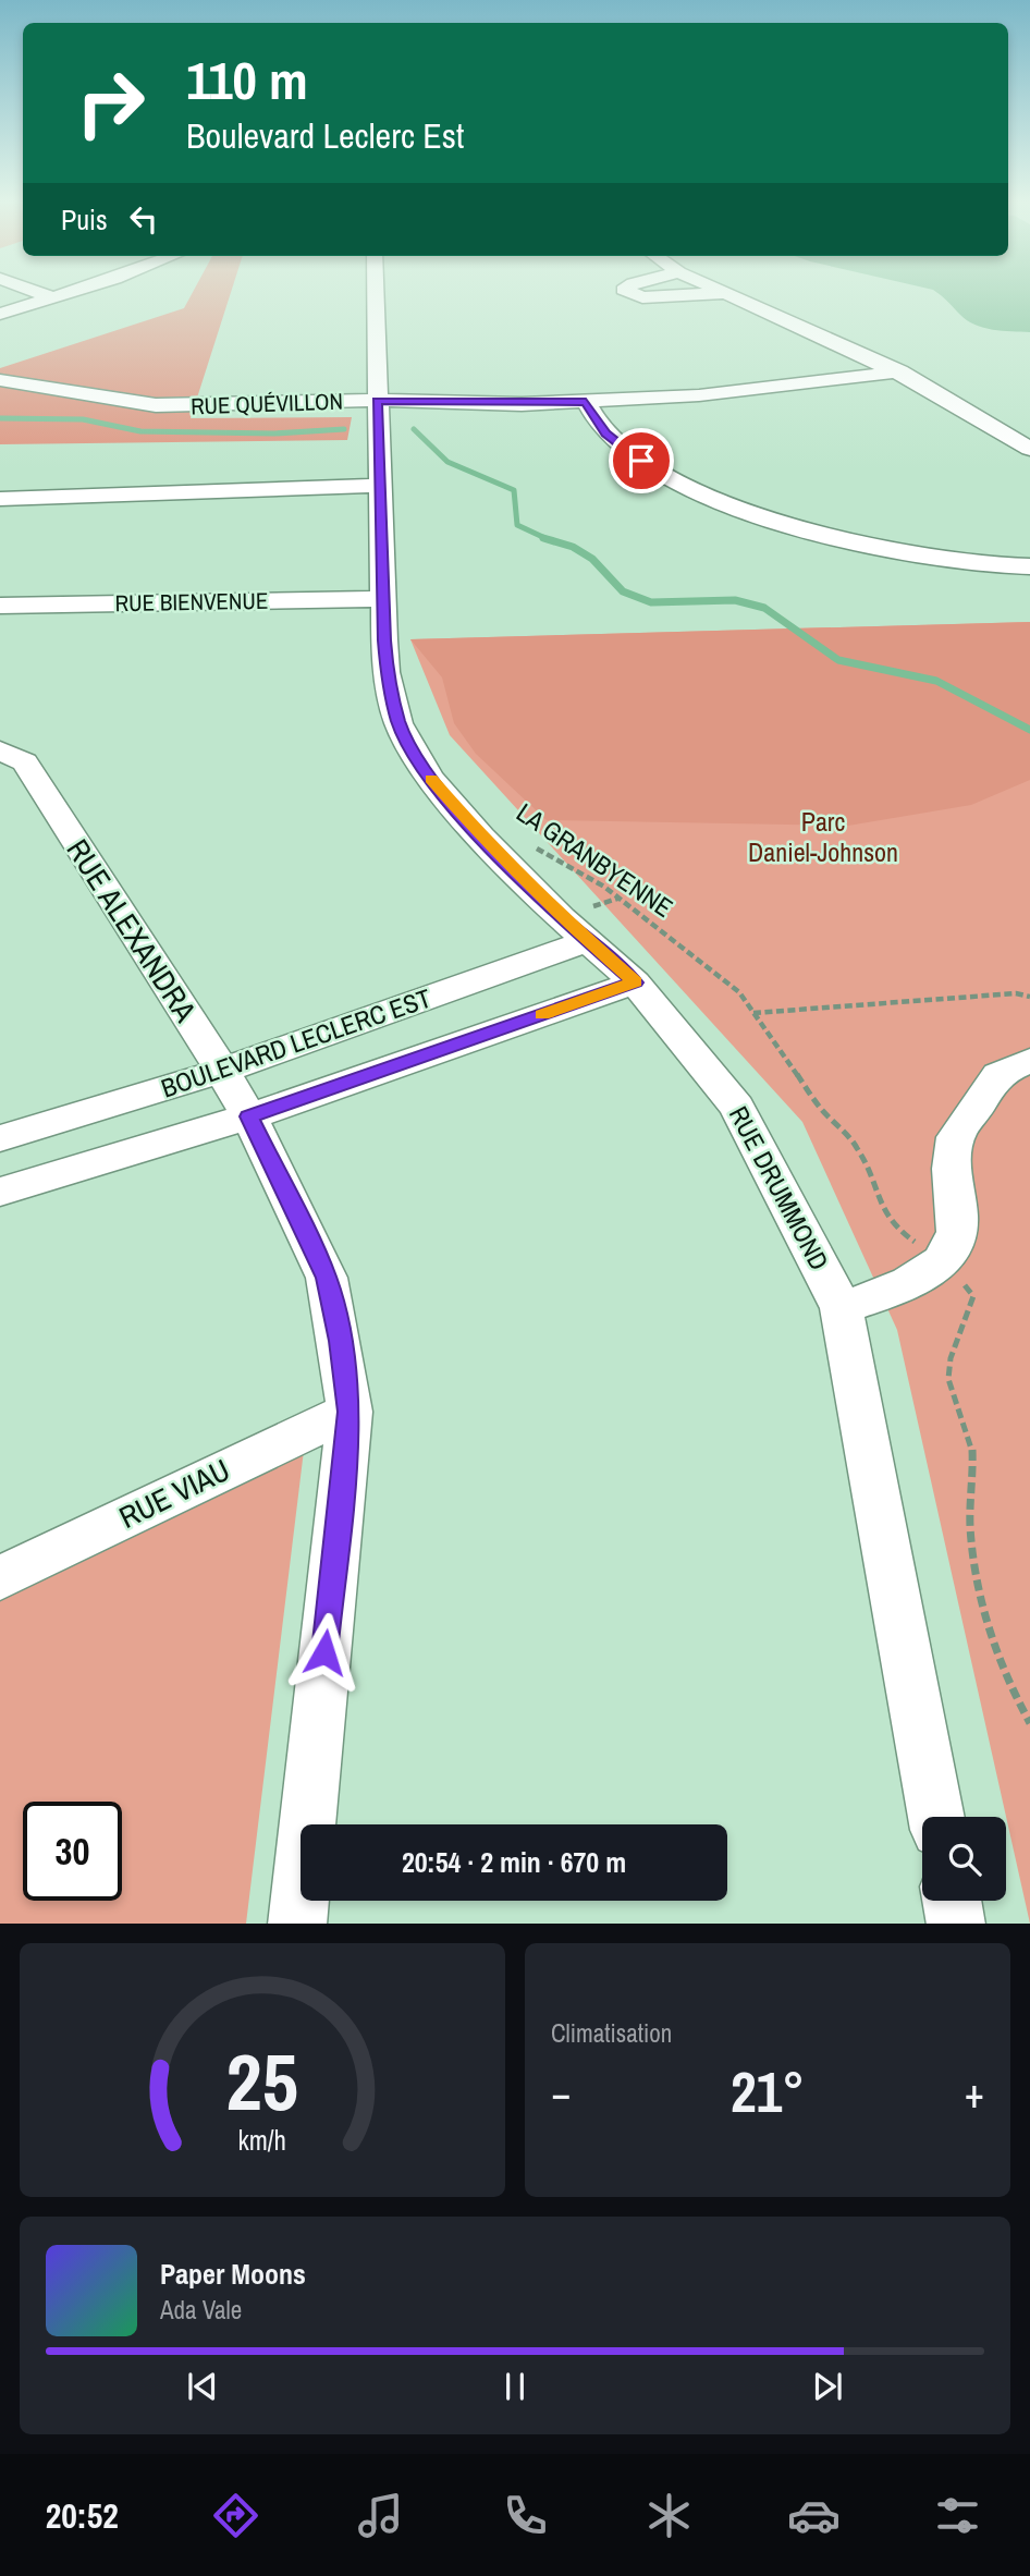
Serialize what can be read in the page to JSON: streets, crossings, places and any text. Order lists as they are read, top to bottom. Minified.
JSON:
{"streets":{"street":["RUE QUÉVILLON","RUE BIENVENUE","RUE ALEXANDRA","BOULEVARD LECLERC EST","RUE DRUMMOND","RUE VIAU"],"path":["LA GRANBYENNE"]},"crossings":[["RUE QUÉVILLON","RUE DRUMMOND"],["RUE BIENVENUE","RUE DRUMMOND"],["RUE ALEXANDRA","BOULEVARD LECLERC EST"],["RUE ALEXANDRA","RUE VIAU"],["BOULEVARD LECLERC EST","RUE DRUMMOND"]],"parks":["Parc Daniel-Johnson"],"page":{"turn":["110 m","Boulevard Leclerc Est"],"then":"Puis","limit":"30","trip":"20:54 · 2 min · 670 m","tile":"Climatisation","heat":["−","21°","+"],"song":["Paper Moons","Ada Vale"],"tabs":"20:52","gauge":["25","km/h"]}}
